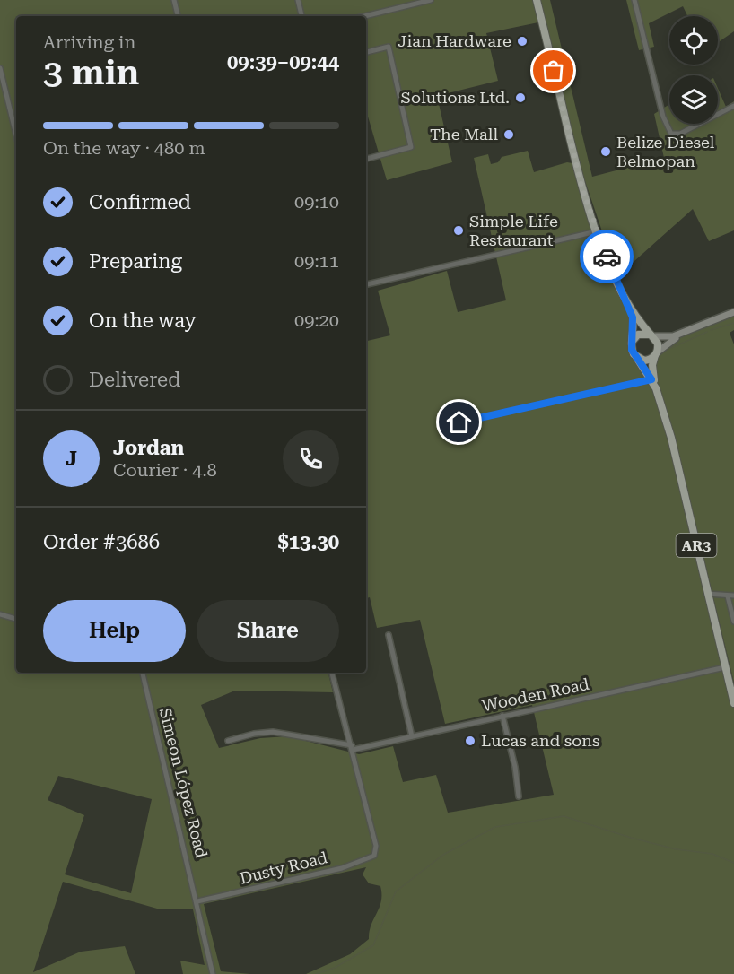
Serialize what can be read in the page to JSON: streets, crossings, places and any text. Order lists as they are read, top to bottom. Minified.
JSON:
{"streets":{"main road":["AR3"],"street":["Wooden Road","Simeon López Road","Dusty Road"]},"crossings":[["AR3","Wooden Road"],["Wooden Road","Dusty Road"],["Simeon López Road","Dusty Road"]],"places":["Jian Hardware","Solutions Ltd.","The Mall","Belize Diesel Belmopan","Simple Life Restaurant","Lucas and sons"],"page":{"heading":["3 min","Arriving in","09:39–09:44"],"panel":["Jordan","Courier · 4.8","Order #3686","$13.30"],"bar":"On the way · 480 m","list":[["Confirmed","09:10"],["Preparing","09:11"],["On the way","09:20"],"Delivered"],"round":"J","buttons":["Help","Share"]}}
